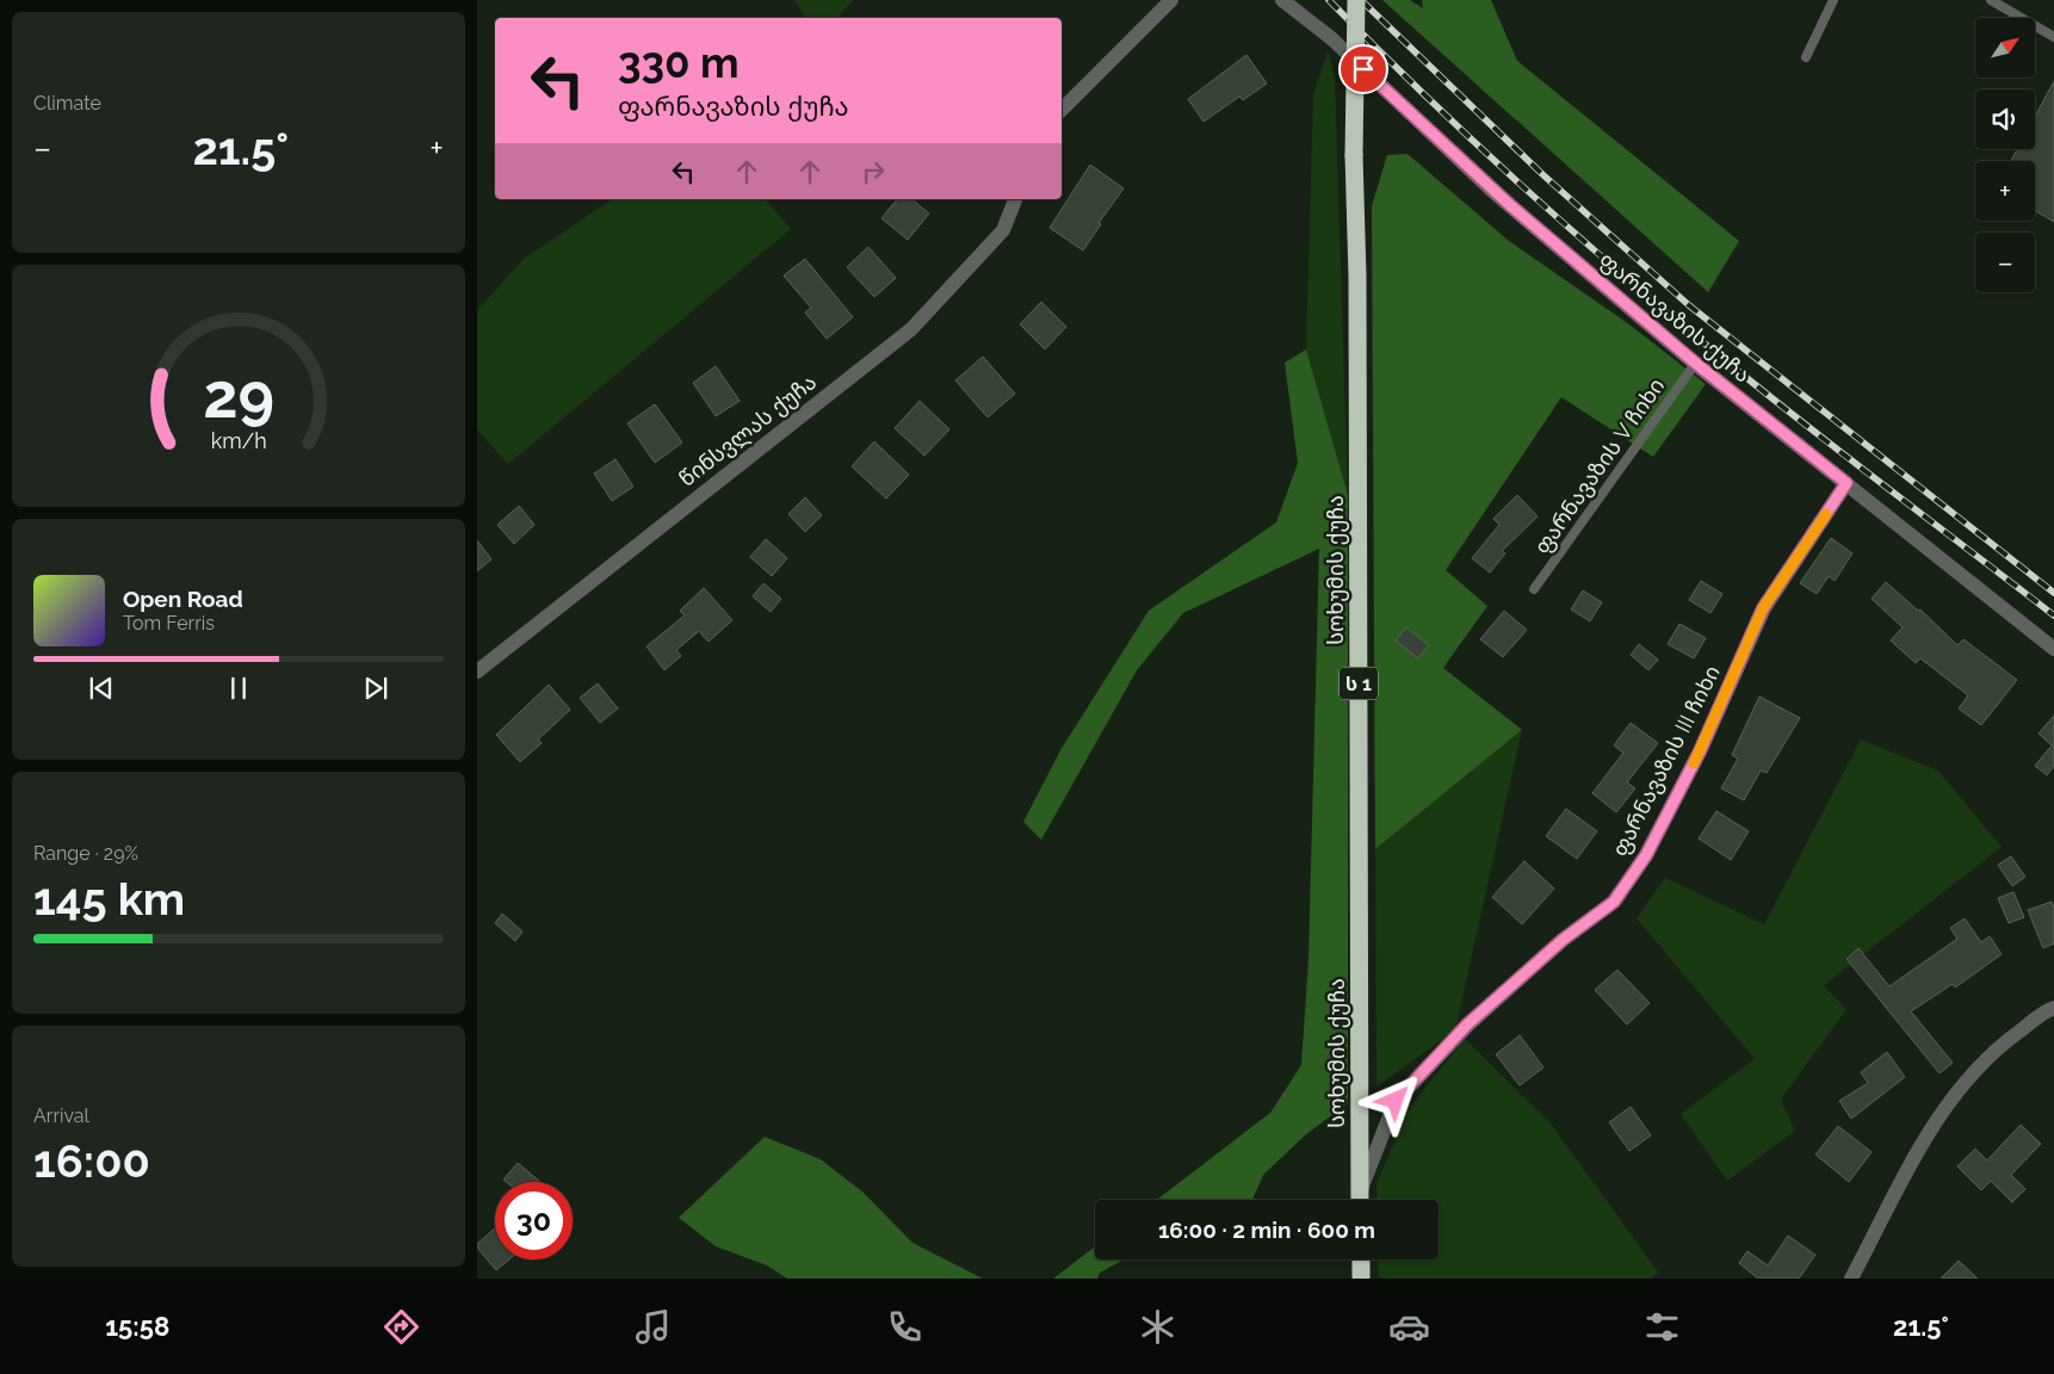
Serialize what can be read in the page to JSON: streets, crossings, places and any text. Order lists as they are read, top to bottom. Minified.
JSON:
{"streets":{"highway":["სოხუმის ქუჩა","ს 1"],"street":["ფარნავაზის ქუჩა","წინსვლას ქუჩა","ფარნავაზის III ჩიხი"],"lane":["ფარნავაზის V ჩიხი"]},"crossings":[["ფარნავაზის ქუჩა","ფარნავაზის V ჩიხი"],["ფარნავაზის ქუჩა","ფარნავაზის III ჩიხი"]],"north":"top right","page":{"tile":["Climate",["Range · 29%","145 km"],["Arrival","16:00"]],"map_buttons":["+","−"],"turn":["330 m","ფარნავაზის ქუჩა"],"heat":["−","21.5°","+"],"song":["Open Road","Tom Ferris"],"limit":"30","trip":"16:00 · 2 min · 600 m","tabs":["15:58","21.5°"],"gauge":["29","km/h"]}}
